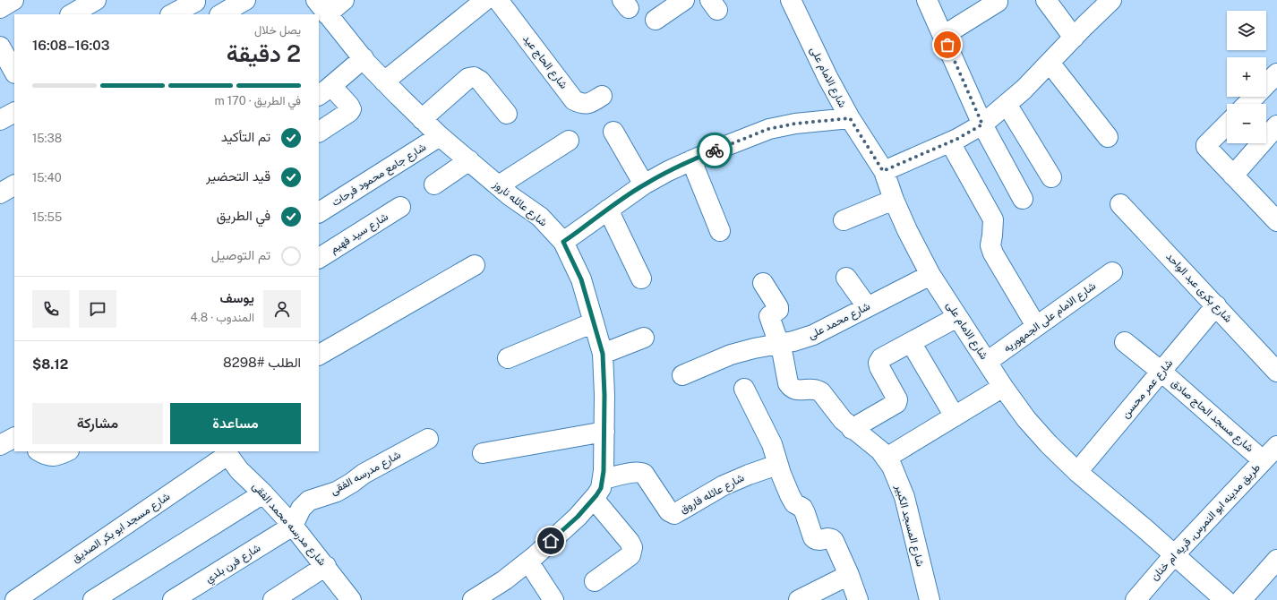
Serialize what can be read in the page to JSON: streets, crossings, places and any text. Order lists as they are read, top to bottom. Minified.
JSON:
{"streets":{"street":["شارع الحاج عيد","شارع الامام على","شارع جامع محمود فرحات","شارع عائله ناروز","شارع سيد فهيم","شارع بكرى عبد الواحد","شارع الامام على الجمهوريه","شارع محمد على","شارع عمر محسن","شارع مسجد الحاج صادق","شارع مدرسه الفقى","شارع عائله فاروق","طريق مدينه ابو النمرس, قريه ام خنان","شارع مدرسه محمد الفقى","شارع المسجد الكبير","شارع مسجد ابو بكر الصديق","شارع فرن بلدي"]},"crossings":[["شارع الامام على","شارع الامام على الجمهوريه"],["شارع الامام على","شارع محمد على"],["شارع الامام على","شارع عمر محسن"],["شارع الامام على","طريق مدينه ابو النمرس, قريه ام خنان"],["شارع جامع محمود فرحات","شارع عائله ناروز"],["شارع عائله ناروز","شارع عائله فاروق"],["شارع بكرى عبد الواحد","شارع عمر محسن"],["شارع محمد على","شارع المسجد الكبير"],["شارع عمر محسن","شارع مسجد الحاج صادق"],["شارع مسجد الحاج صادق","طريق مدينه ابو النمرس, قريه ام خنان"],["شارع مدرسه الفقى","شارع مدرسه محمد الفقى"],["شارع مدرسه الفقى","شارع فرن بلدي"],["شارع مدرسه محمد الفقى","شارع مسجد ابو بكر الصديق"],["شارع مدرسه محمد الفقى","شارع فرن بلدي"]],"page":{"map_buttons":["+","−"],"heading":["2 دقيقة","يصل خلال","16:03–16:08"],"panel":["يوسف","المندوب · 4.8","الطلب #8298","$8.12"],"bar":"في الطريق · 170 m","list":[["تم التأكيد","15:38"],["قيد التحضير","15:40"],["في الطريق","15:55"],"تم التوصيل"],"buttons":["مساعدة","مشاركة"]}}
